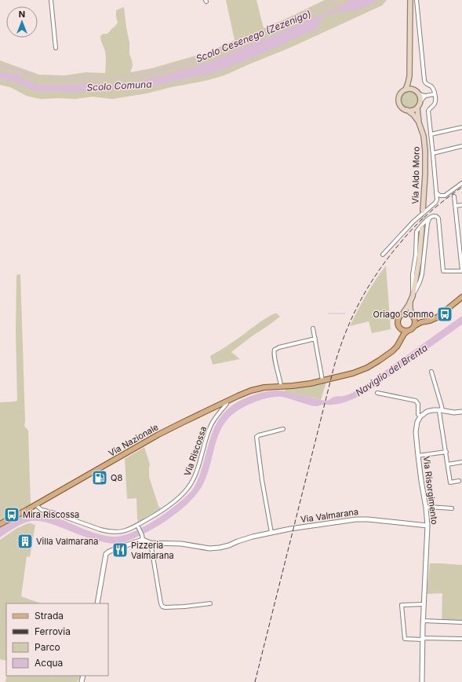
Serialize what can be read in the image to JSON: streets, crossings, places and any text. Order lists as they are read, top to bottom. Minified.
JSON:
{"streets":{"main road":["Via Aldo Moro","Via Nazionale"],"street":["Via Riscossa","Via Risorgimento","Via Valmarana"]},"crossings":[["Via Nazionale","Via Riscossa"],["Via Risorgimento","Via Valmarana"]],"water":["Scolo Cesenego (Zezenigo)","Scolo Comuna","Naviglio del Brenta"],"places":{"bus stop":["Oriago Sommo","Mira Riscossa"],"fuel station":["Q8"],"building":["Villa Valmarana"],"restaurant":["Pizzeria Valmarana"]},"legend":["Strada","Ferrovia","Parco","Acqua"],"north":"top"}
